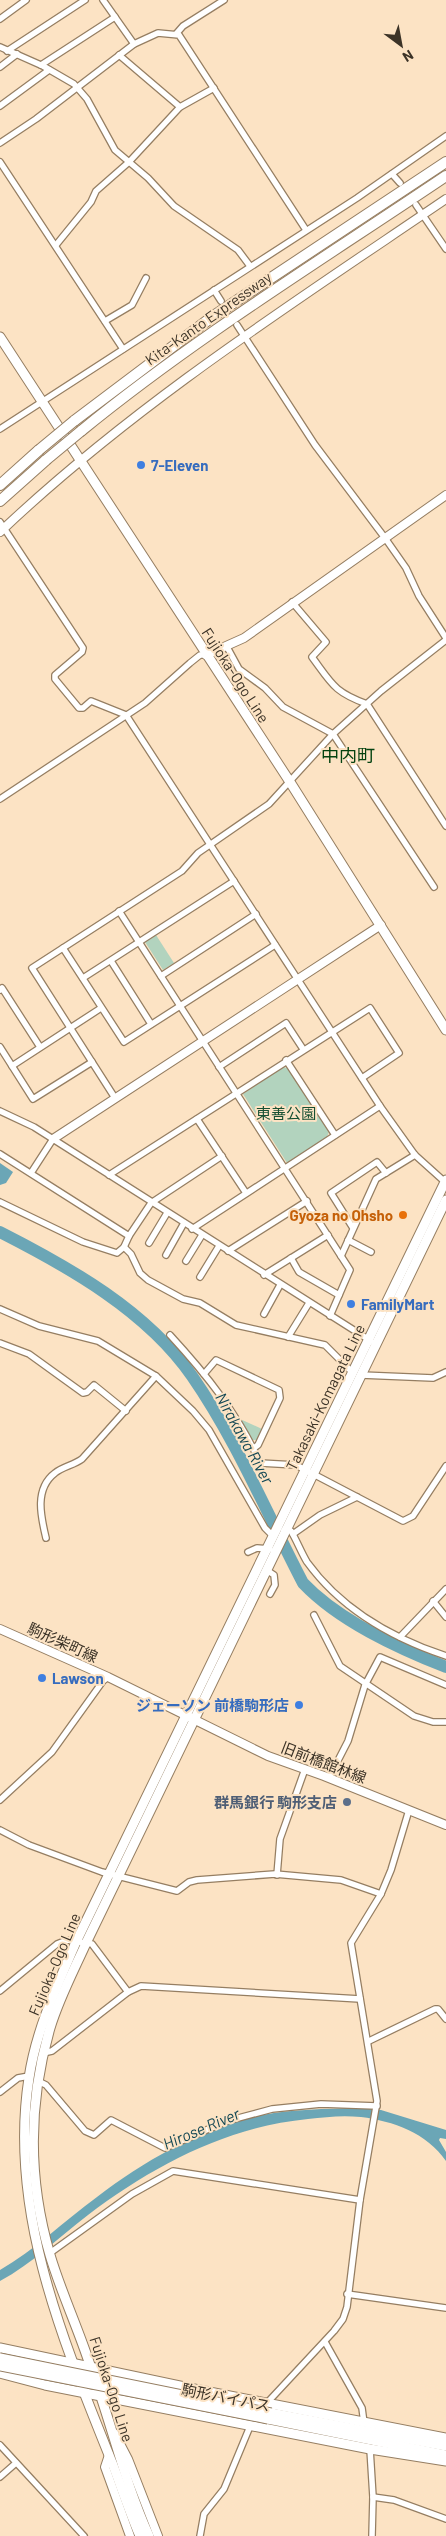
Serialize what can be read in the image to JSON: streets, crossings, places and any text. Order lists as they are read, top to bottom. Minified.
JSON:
{"streets":{"highway":["Kita-Kanto Expressway"],"main road":["Fujioka-Ogo Line","Takasaki-Komagata Line","駒形バイパス"],"street":["駒形柴町線","旧前橋館林線"]},"crossings":[["Fujioka-Ogo Line","駒形柴町線"],["Fujioka-Ogo Line","旧前橋館林線"],["駒形柴町線","旧前橋館林線"]],"districts":["中内町"],"water":["Nirakawa River","Hirose River"],"parks":["東善公園"],"places":["7-Eleven","Gyoza no Ohsho","FamilyMart","Lawson","ジェーソン 前橋駒形店","群馬銀行 駒形支店"],"north":"bottom right"}
